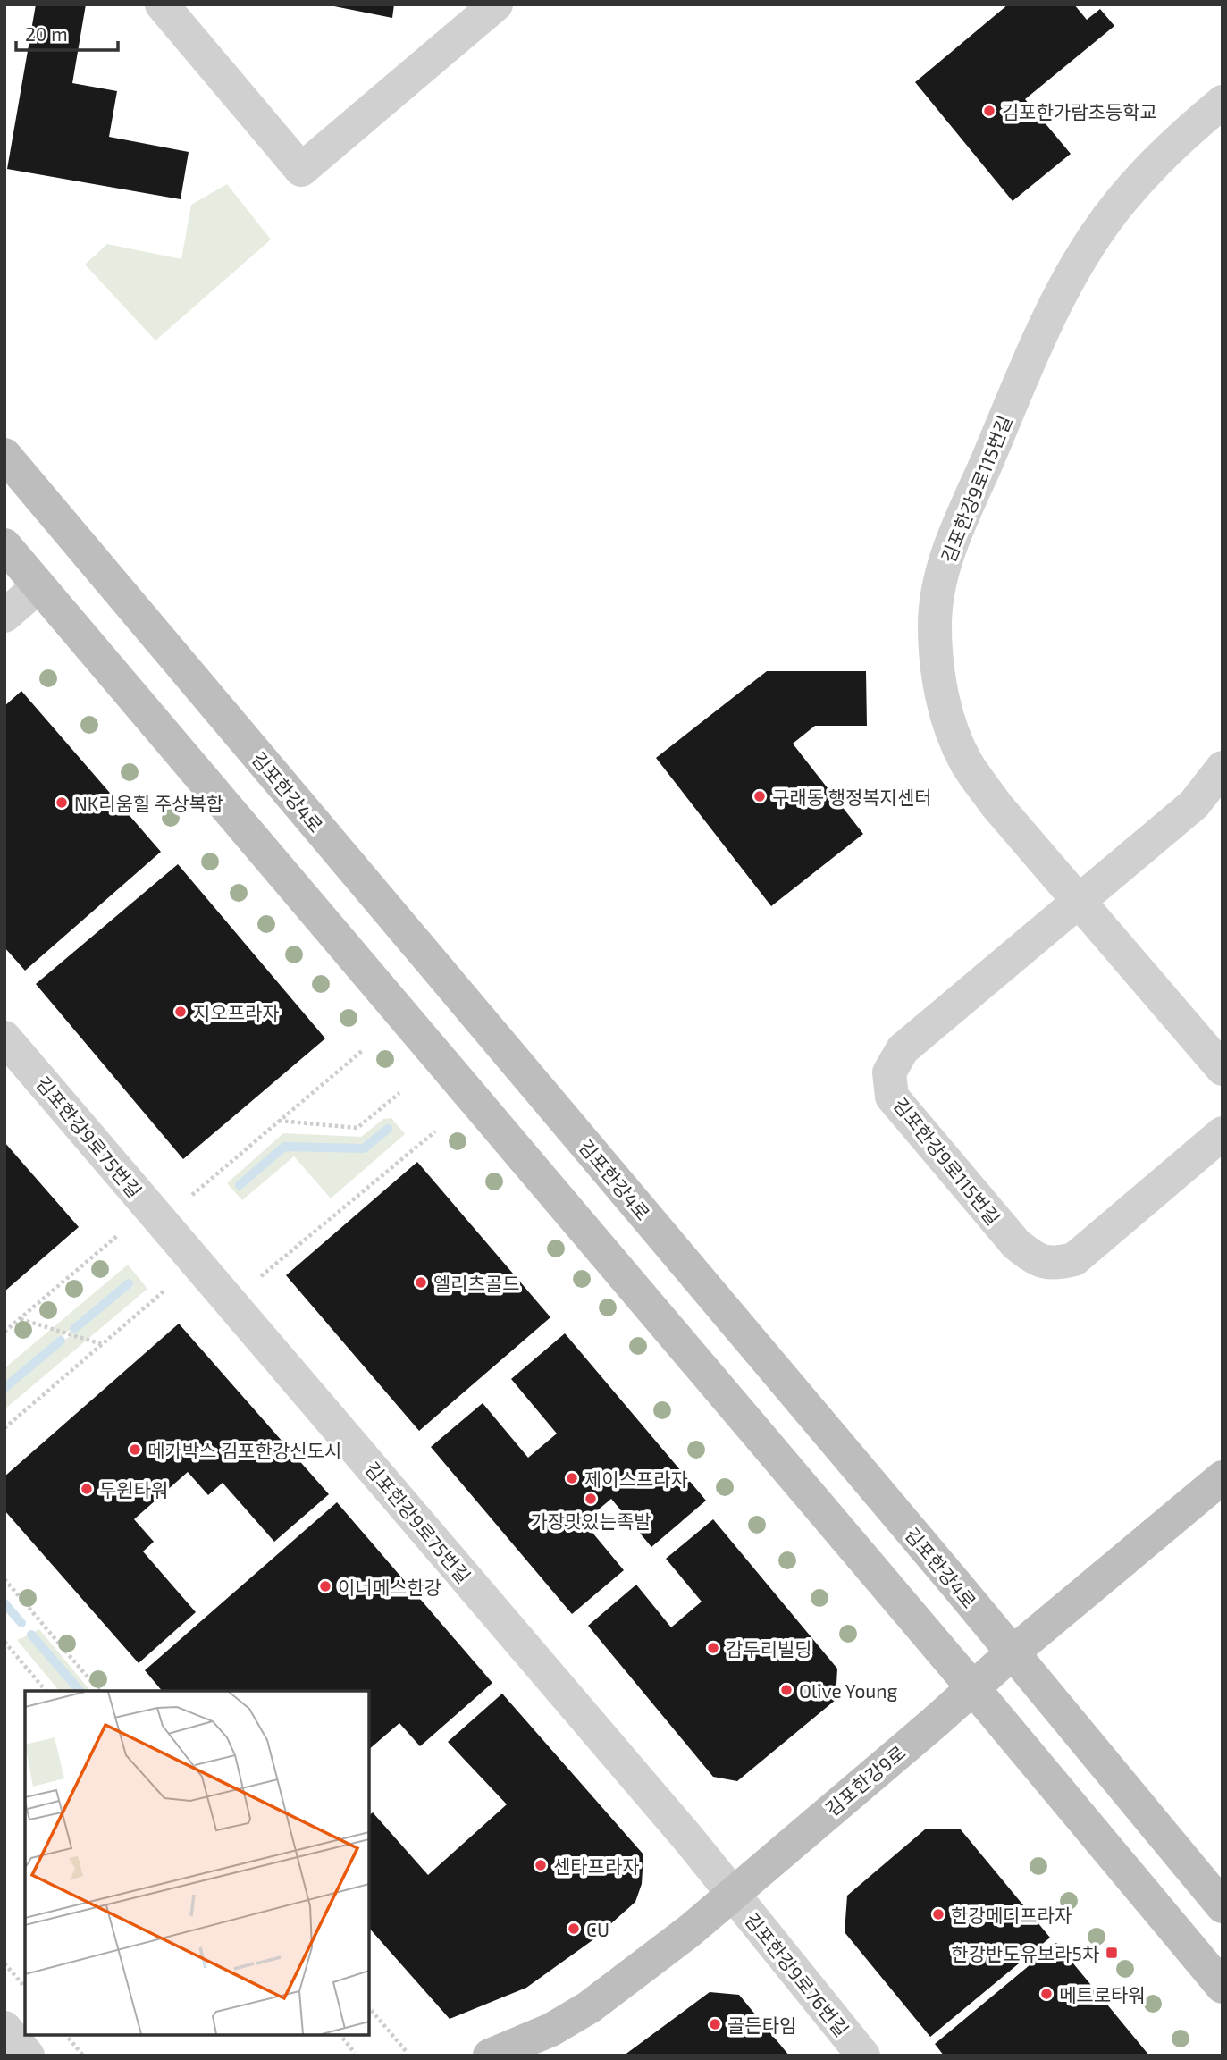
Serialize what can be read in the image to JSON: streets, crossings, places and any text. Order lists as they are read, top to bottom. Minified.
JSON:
{"streets":{"street":["김포한강9로115번길","김포한강4로","김포한강9로75번길","김포한강9로","김포한강9로76번길"]},"crossings":[["김포한강4로","김포한강9로"],["김포한강9로75번길","김포한강9로"],["김포한강9로75번길","김포한강9로76번길"],["김포한강9로","김포한강9로76번길"]],"places":{"other":["김포한가람초등학교","구래동 행정복지센터","NK리움힐 주상복합","지오프라자","엘리츠골드","메가박스 김포한강신도시","제이스프라자","두원타워","가장맛있는족발","이너메스한강","감두리빌딩","Olive Young","센타프라자","한강메디프라자","CU","메트로타워","골든타임"],"transit":["한강반도유보라5차"]},"scale_bar":"20 m"}
